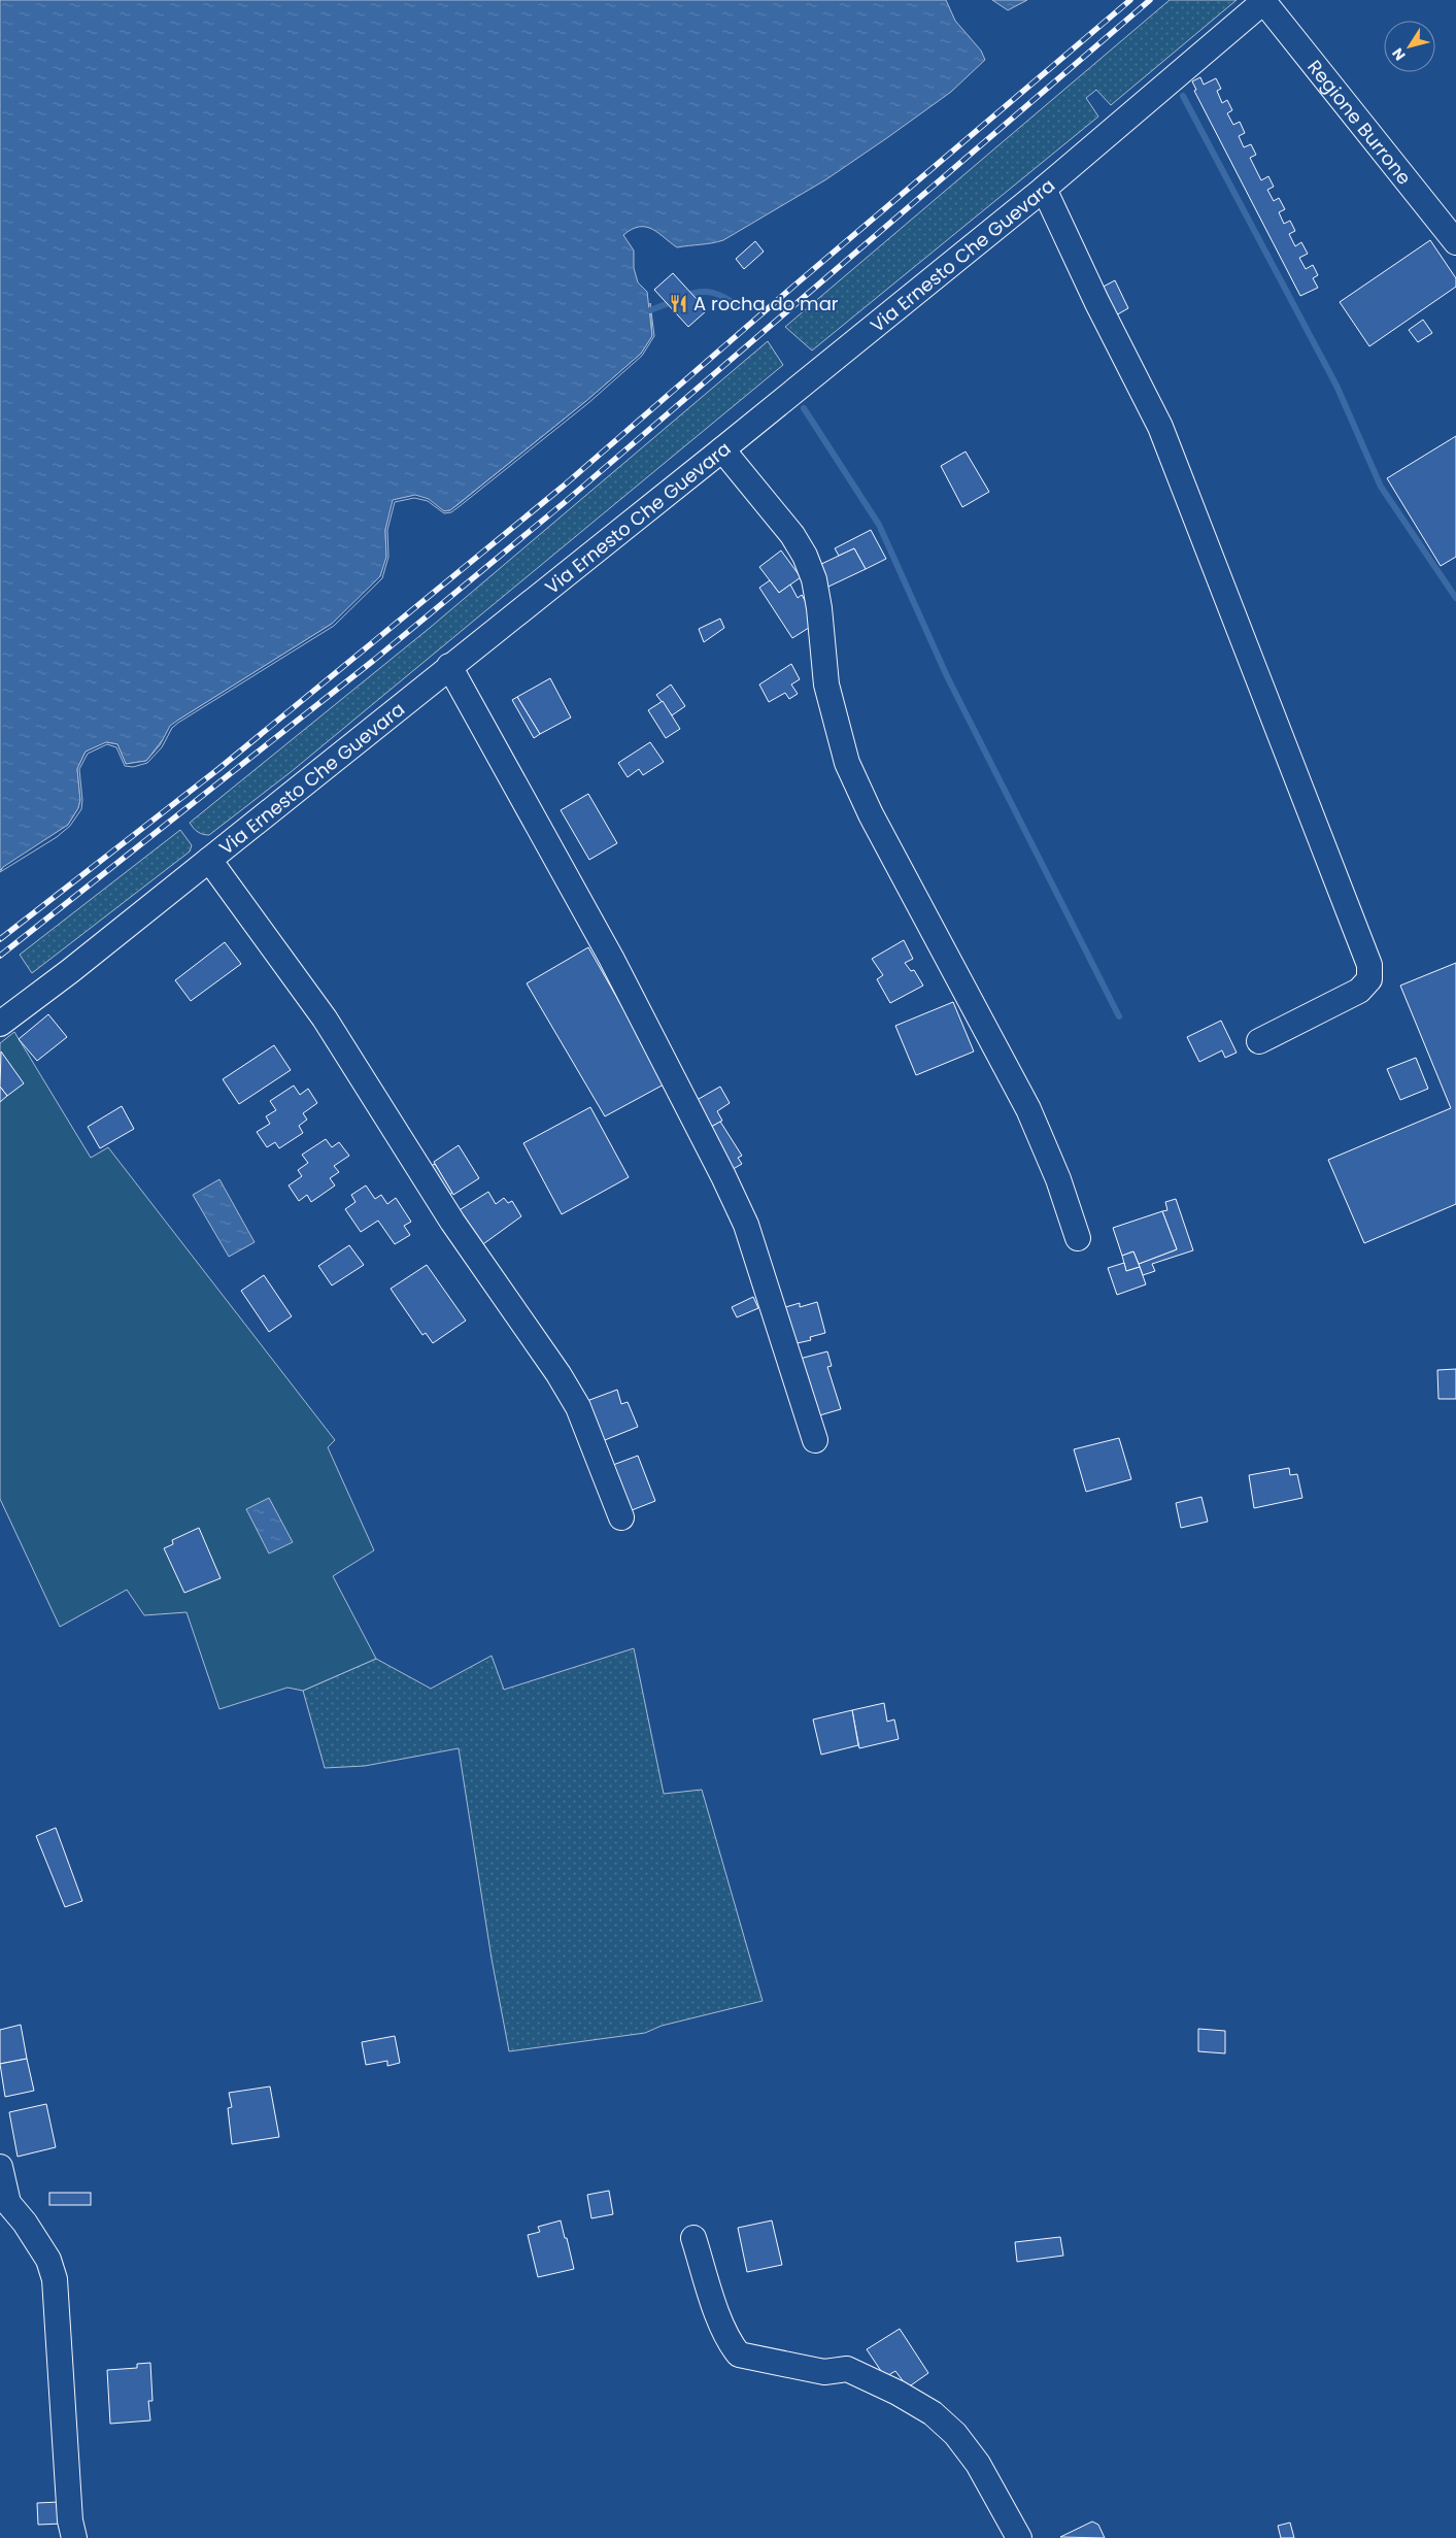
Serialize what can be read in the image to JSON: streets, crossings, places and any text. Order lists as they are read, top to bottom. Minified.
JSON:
{"streets":{"street":["Regione Burrone","Via Ernesto Che Guevara"]},"crossings":[["Regione Burrone","Via Ernesto Che Guevara"]],"places":{"restaurant":["A rocha do mar"]},"north":"bottom left"}
